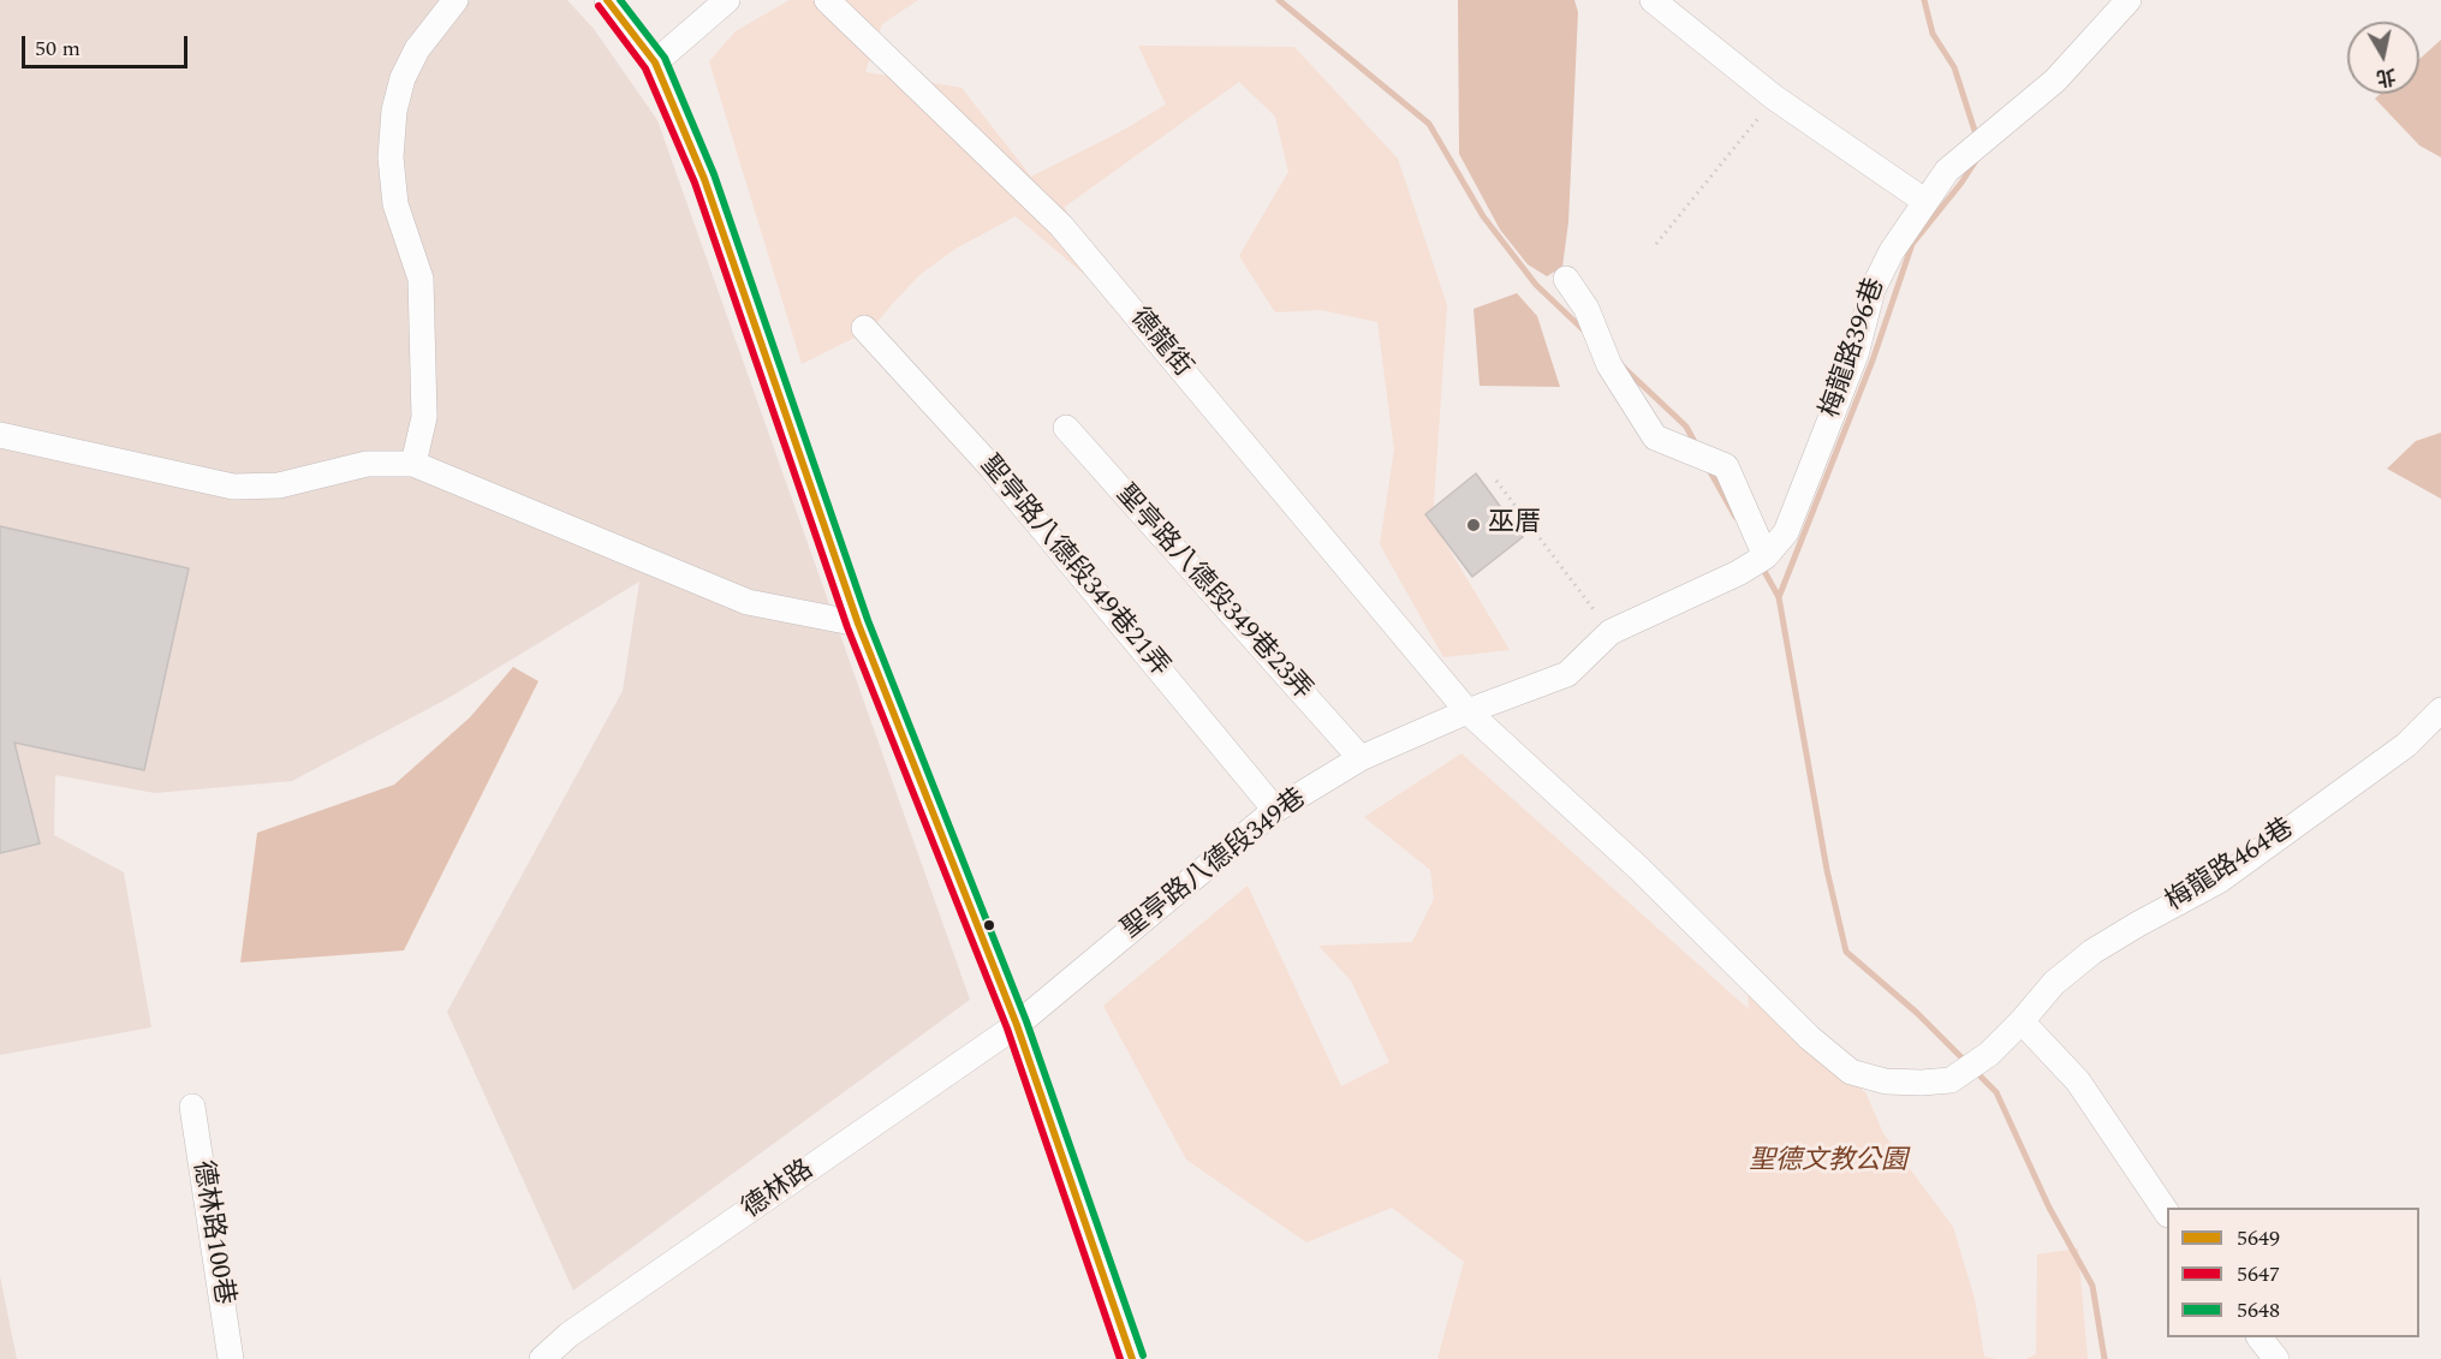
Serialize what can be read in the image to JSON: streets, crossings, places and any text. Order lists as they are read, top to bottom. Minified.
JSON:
{"streets":{"street":["德龍街","梅龍路396巷","聖亭路八德段349巷21弄","聖亭路八德段349巷23弄","聖亭路八德段349巷","梅龍路464巷","德林路","德林路100巷"]},"crossings":[["德龍街","梅龍路396巷"],["德龍街","聖亭路八德段349巷"],["德龍街","梅龍路464巷"],["梅龍路396巷","聖亭路八德段349巷"],["聖亭路八德段349巷21弄","聖亭路八德段349巷"],["聖亭路八德段349巷23弄","聖亭路八德段349巷"],["聖亭路八德段349巷","德林路"]],"parks":["聖德文教公園"],"places":["巫厝"],"lines":["transit line 5649","transit line 5648","transit line 5647"],"legend":["5649","5647","5648"],"scale_bar":"50 m","north":"bottom"}
